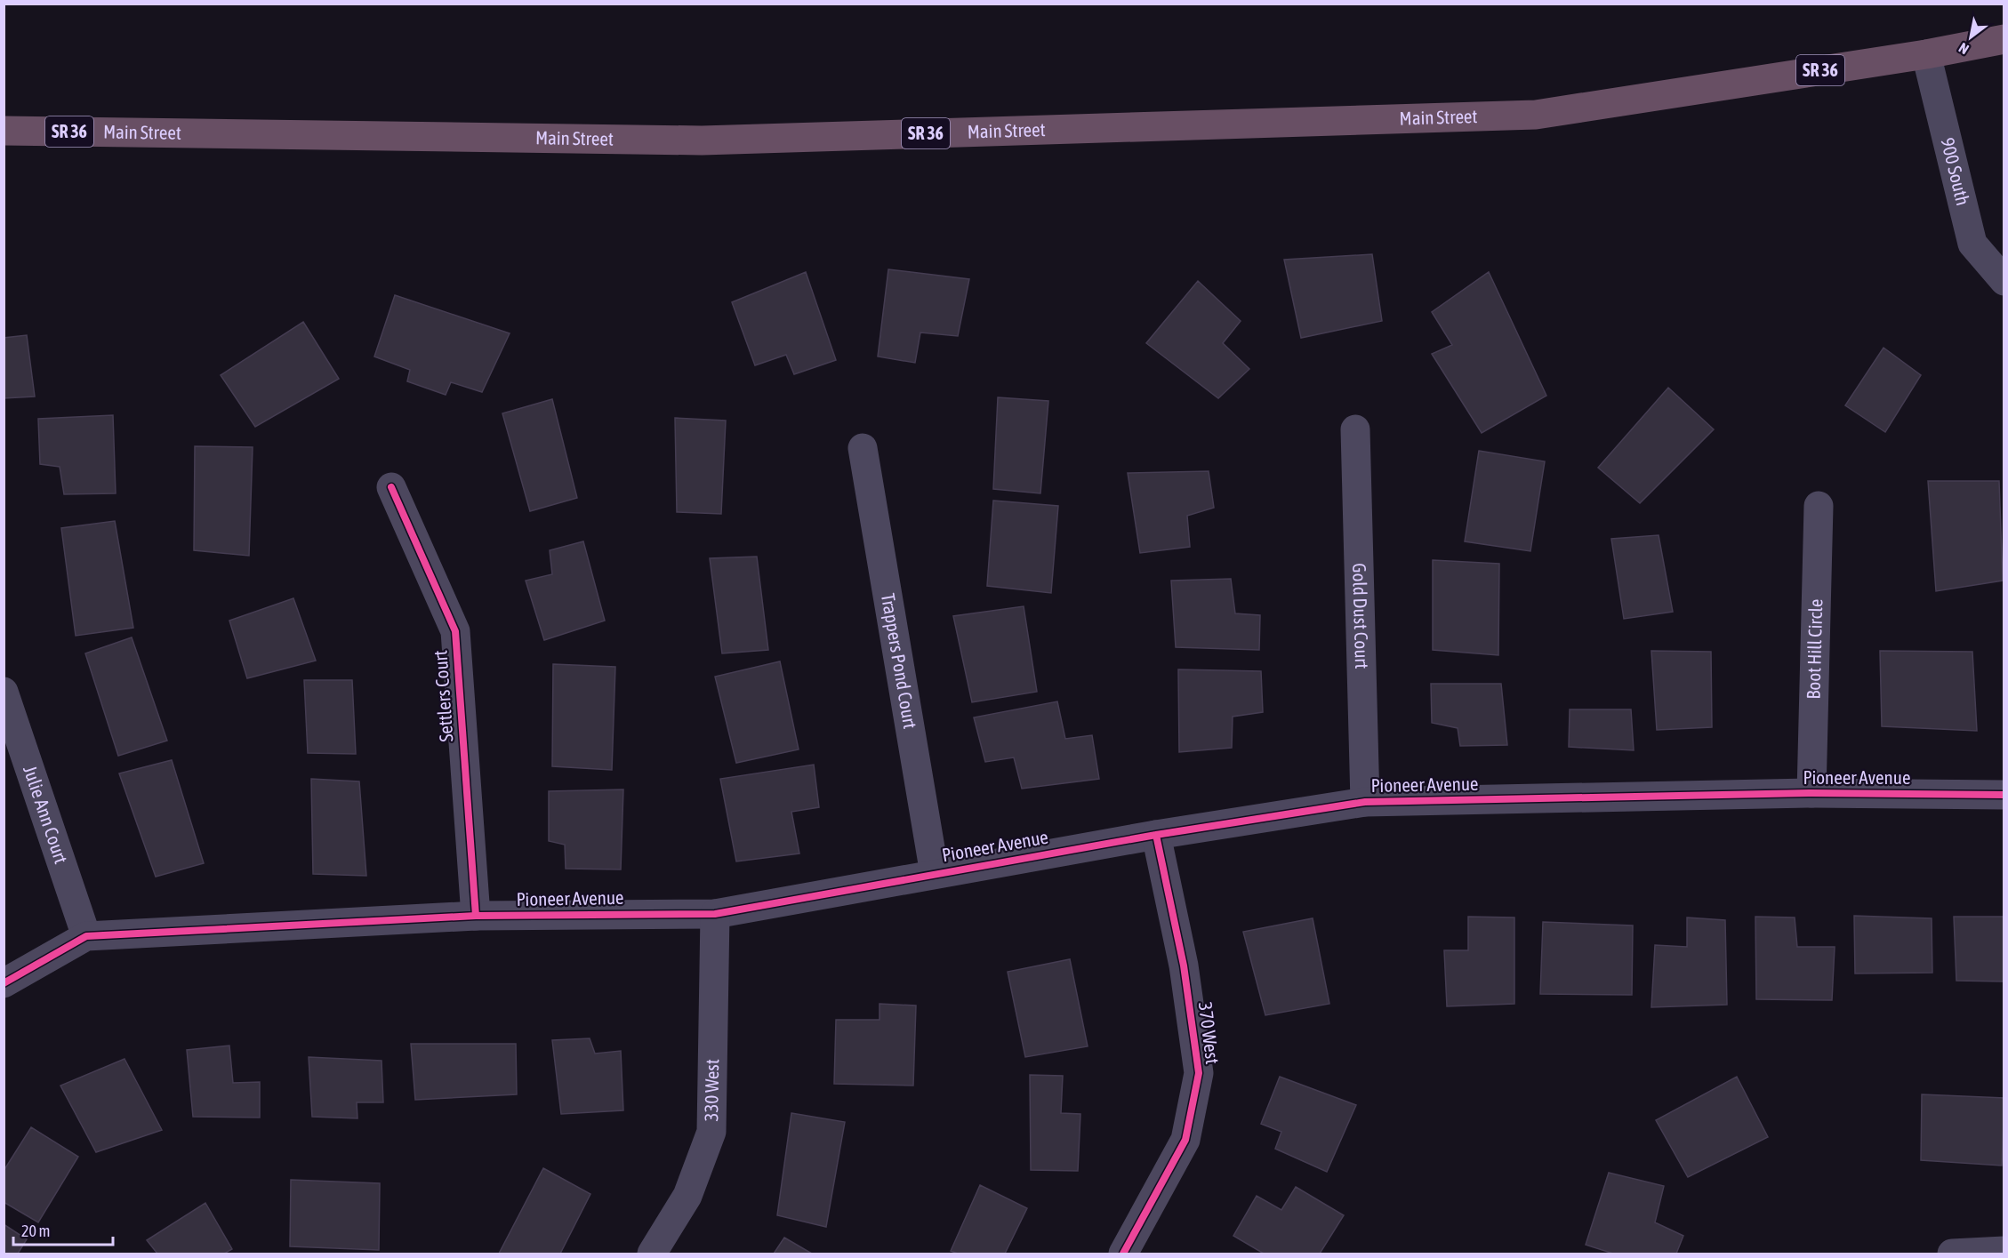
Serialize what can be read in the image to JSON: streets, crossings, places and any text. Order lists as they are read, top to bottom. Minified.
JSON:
{"streets":{"highway":["SR 36","Main Street"],"street":["900 South","Gold Dust Court","Boot Hill Circle","Trappers Pond Court","Settlers Court","Pioneer Avenue","Julie Ann Court","370 West","330 West"]},"crossings":[["Main Street","900 South"],["Gold Dust Court","Pioneer Avenue"],["Boot Hill Circle","Pioneer Avenue"],["Trappers Pond Court","Pioneer Avenue"],["Settlers Court","Pioneer Avenue"],["Pioneer Avenue","Julie Ann Court"],["Pioneer Avenue","370 West"],["Pioneer Avenue","330 West"]],"scale_bar":"20 m","north":"bottom left"}
